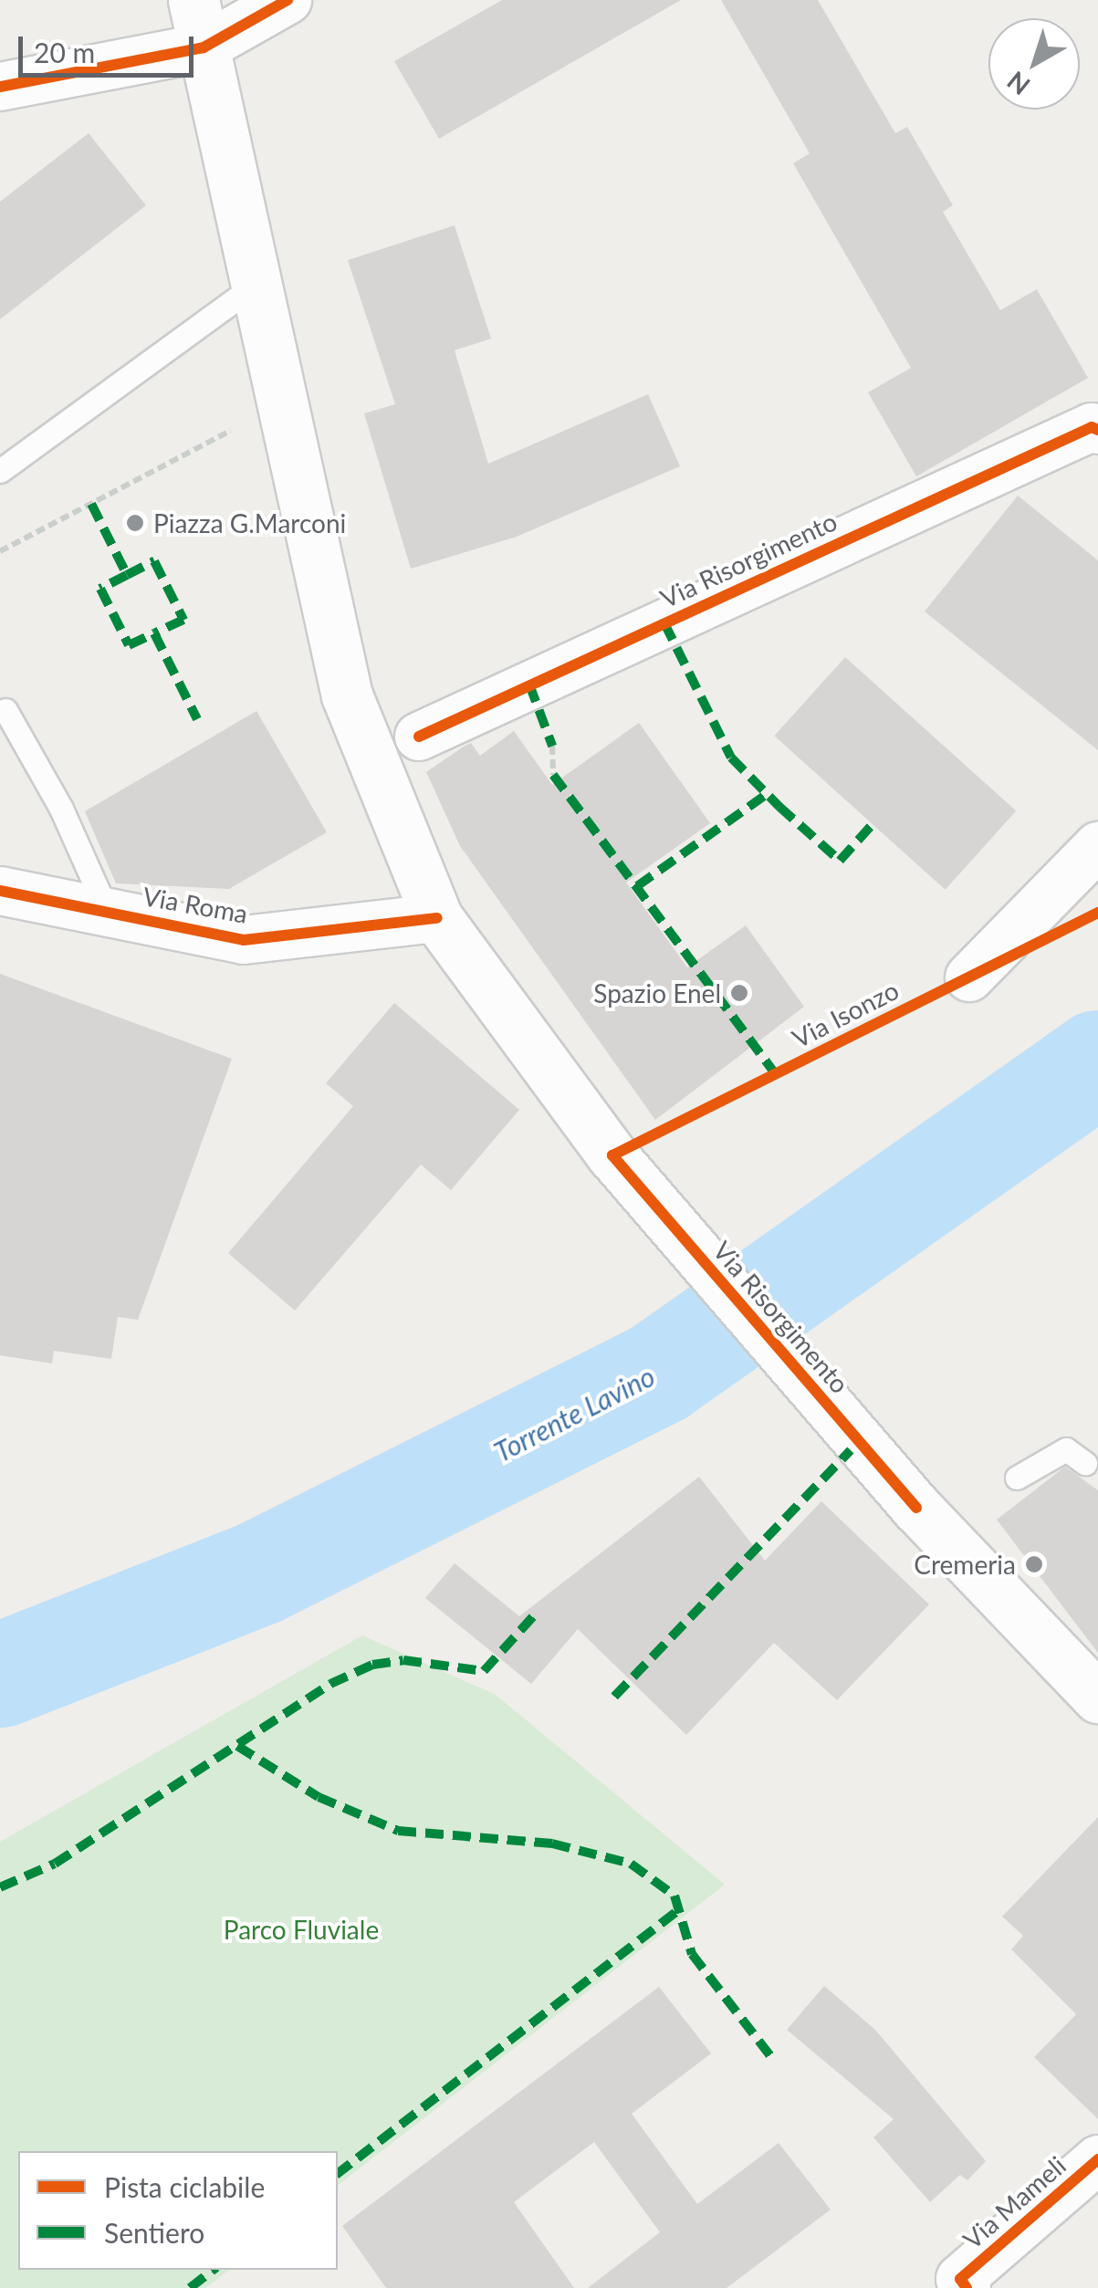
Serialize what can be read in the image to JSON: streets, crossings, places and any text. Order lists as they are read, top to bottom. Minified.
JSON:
{"streets":{"main road":["Via Risorgimento"],"street":["Via Roma","Via Mameli"],"cycle path":["Via Isonzo"]},"crossings":[["Via Risorgimento","Via Roma"]],"water":["Torrente Lavino"],"parks":["Parco Fluviale"],"places":["Piazza G.Marconi","Spazio Enel","Cremeria"],"legend":["Pista ciclabile","Sentiero"],"scale_bar":"20 m","north":"bottom left"}
